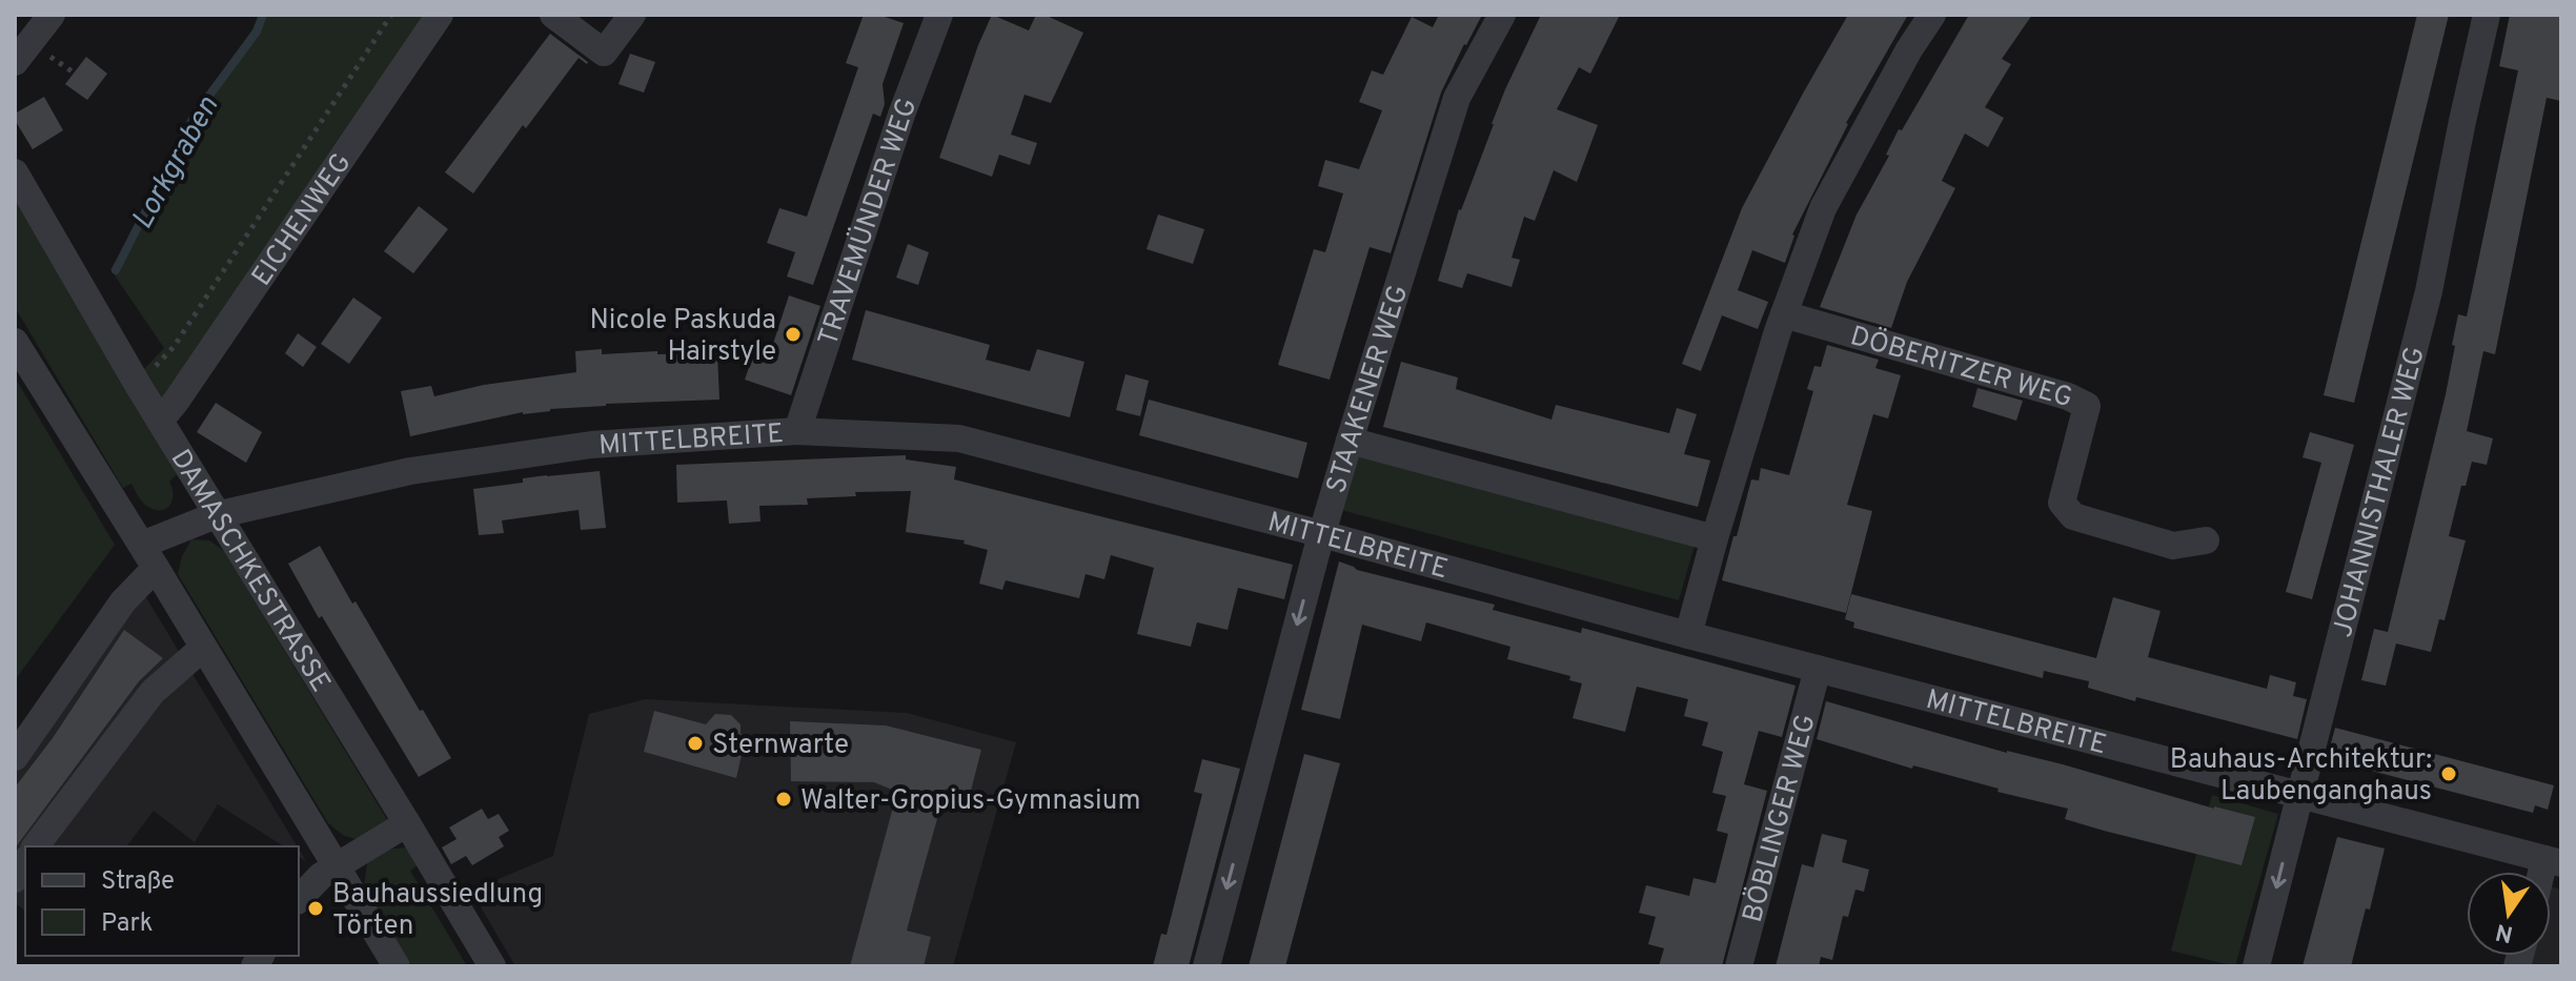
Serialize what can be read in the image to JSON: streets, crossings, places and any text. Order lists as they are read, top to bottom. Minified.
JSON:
{"streets":{"street":["EICHENWEG","TRAVEMÜNDER WEG","DÖBERITZER WEG","STAAKENER WEG","MITTELBREITE","JOHANNISTHALER WEG","DAMASCHKESTRASSE","BÖBLINGER WEG"]},"crossings":[["EICHENWEG","DAMASCHKESTRASSE"],["TRAVEMÜNDER WEG","MITTELBREITE"],["STAAKENER WEG","MITTELBREITE"],["MITTELBREITE","JOHANNISTHALER WEG"],["MITTELBREITE","DAMASCHKESTRASSE"],["MITTELBREITE","BÖBLINGER WEG"]],"one_way":["STAAKENER WEG"],"water":["Lorkgraben"],"places":["Nicole Paskuda Hairstyle","Sternwarte","Bauhaus-Architektur: Laubenganghaus","Walter-Gropius-Gymnasium","Bauhaussiedlung Törten"],"legend":["Straße","Park"],"north":"bottom"}
